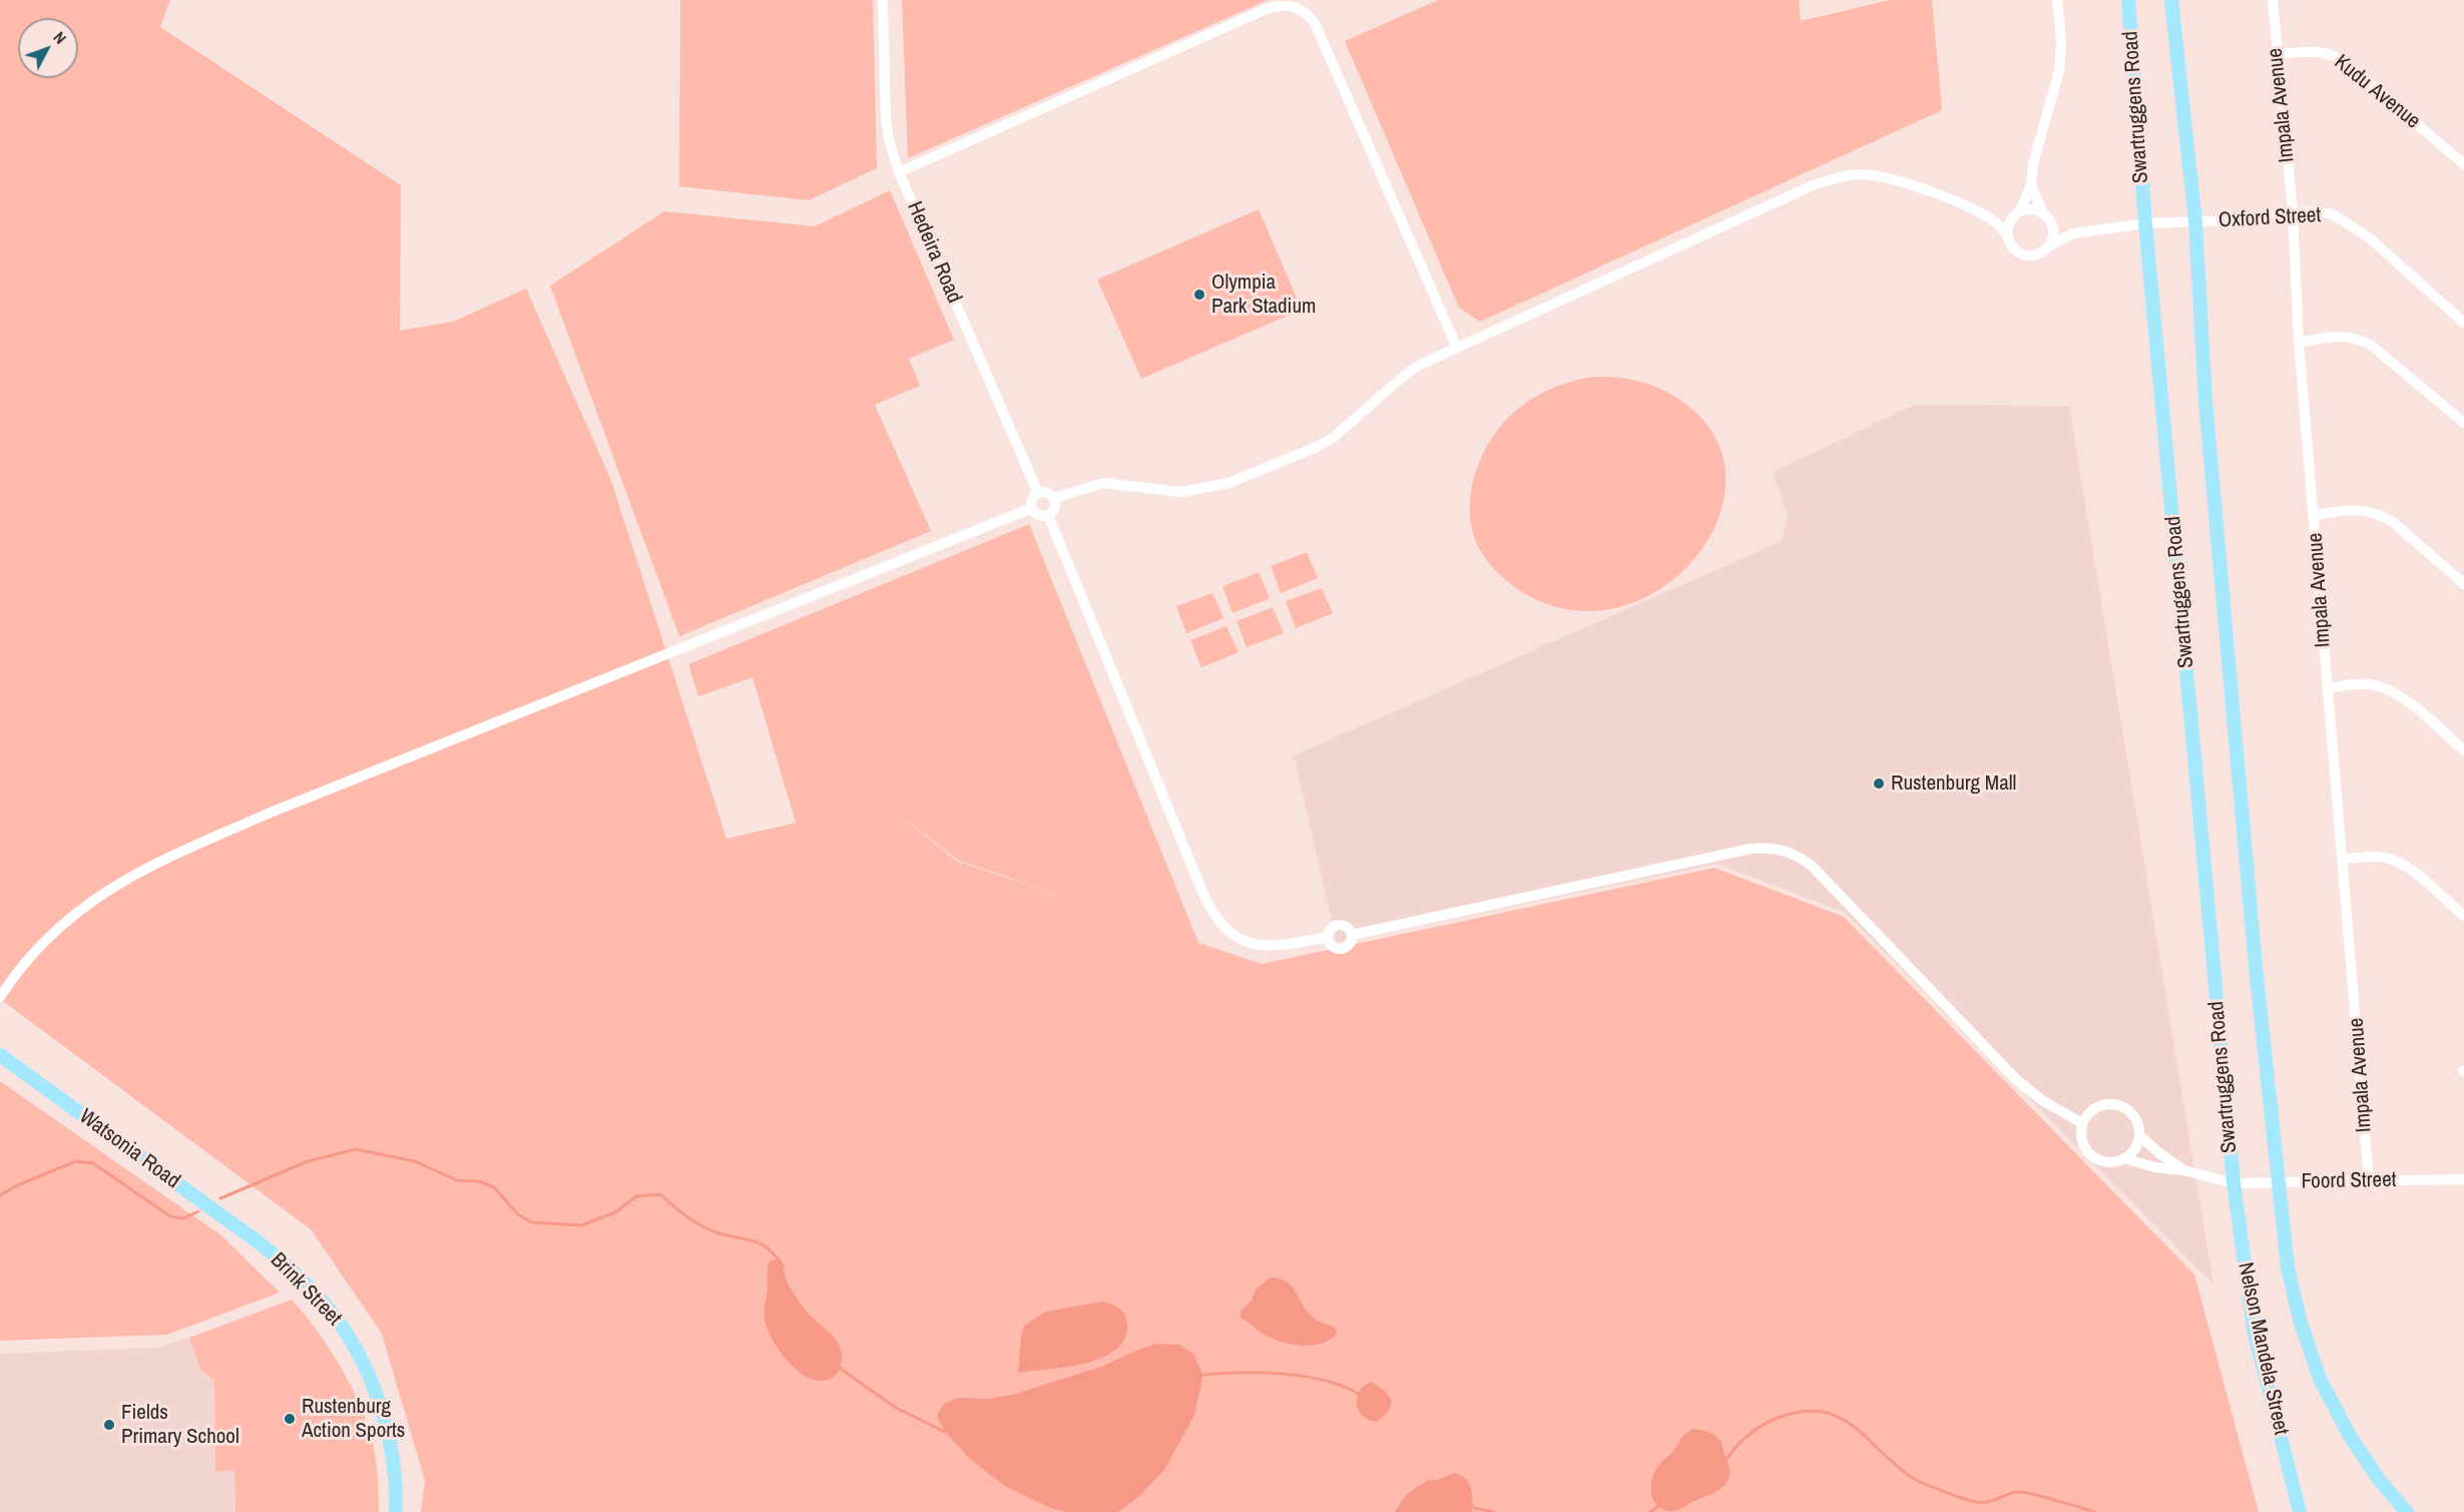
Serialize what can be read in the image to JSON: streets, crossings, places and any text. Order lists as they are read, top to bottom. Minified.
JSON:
{"streets":{"main road":["Swartruggens Road","Watsonia Road","Brink Street","Nelson Mandela Street"],"street":["Kudu Avenue","Impala Avenue","Oxford Street","Hedeira Road","Foord Street"]},"crossings":[["Kudu Avenue","Impala Avenue"],["Impala Avenue","Oxford Street"],["Impala Avenue","Foord Street"],["Swartruggens Road","Oxford Street"],["Swartruggens Road","Foord Street"],["Swartruggens Road","Nelson Mandela Street"],["Watsonia Road","Brink Street"],["Foord Street","Nelson Mandela Street"]],"places":["Olympia Park Stadium","Rustenburg Mall","Rustenburg Action Sports","Fields Primary School"],"north":"top right"}
